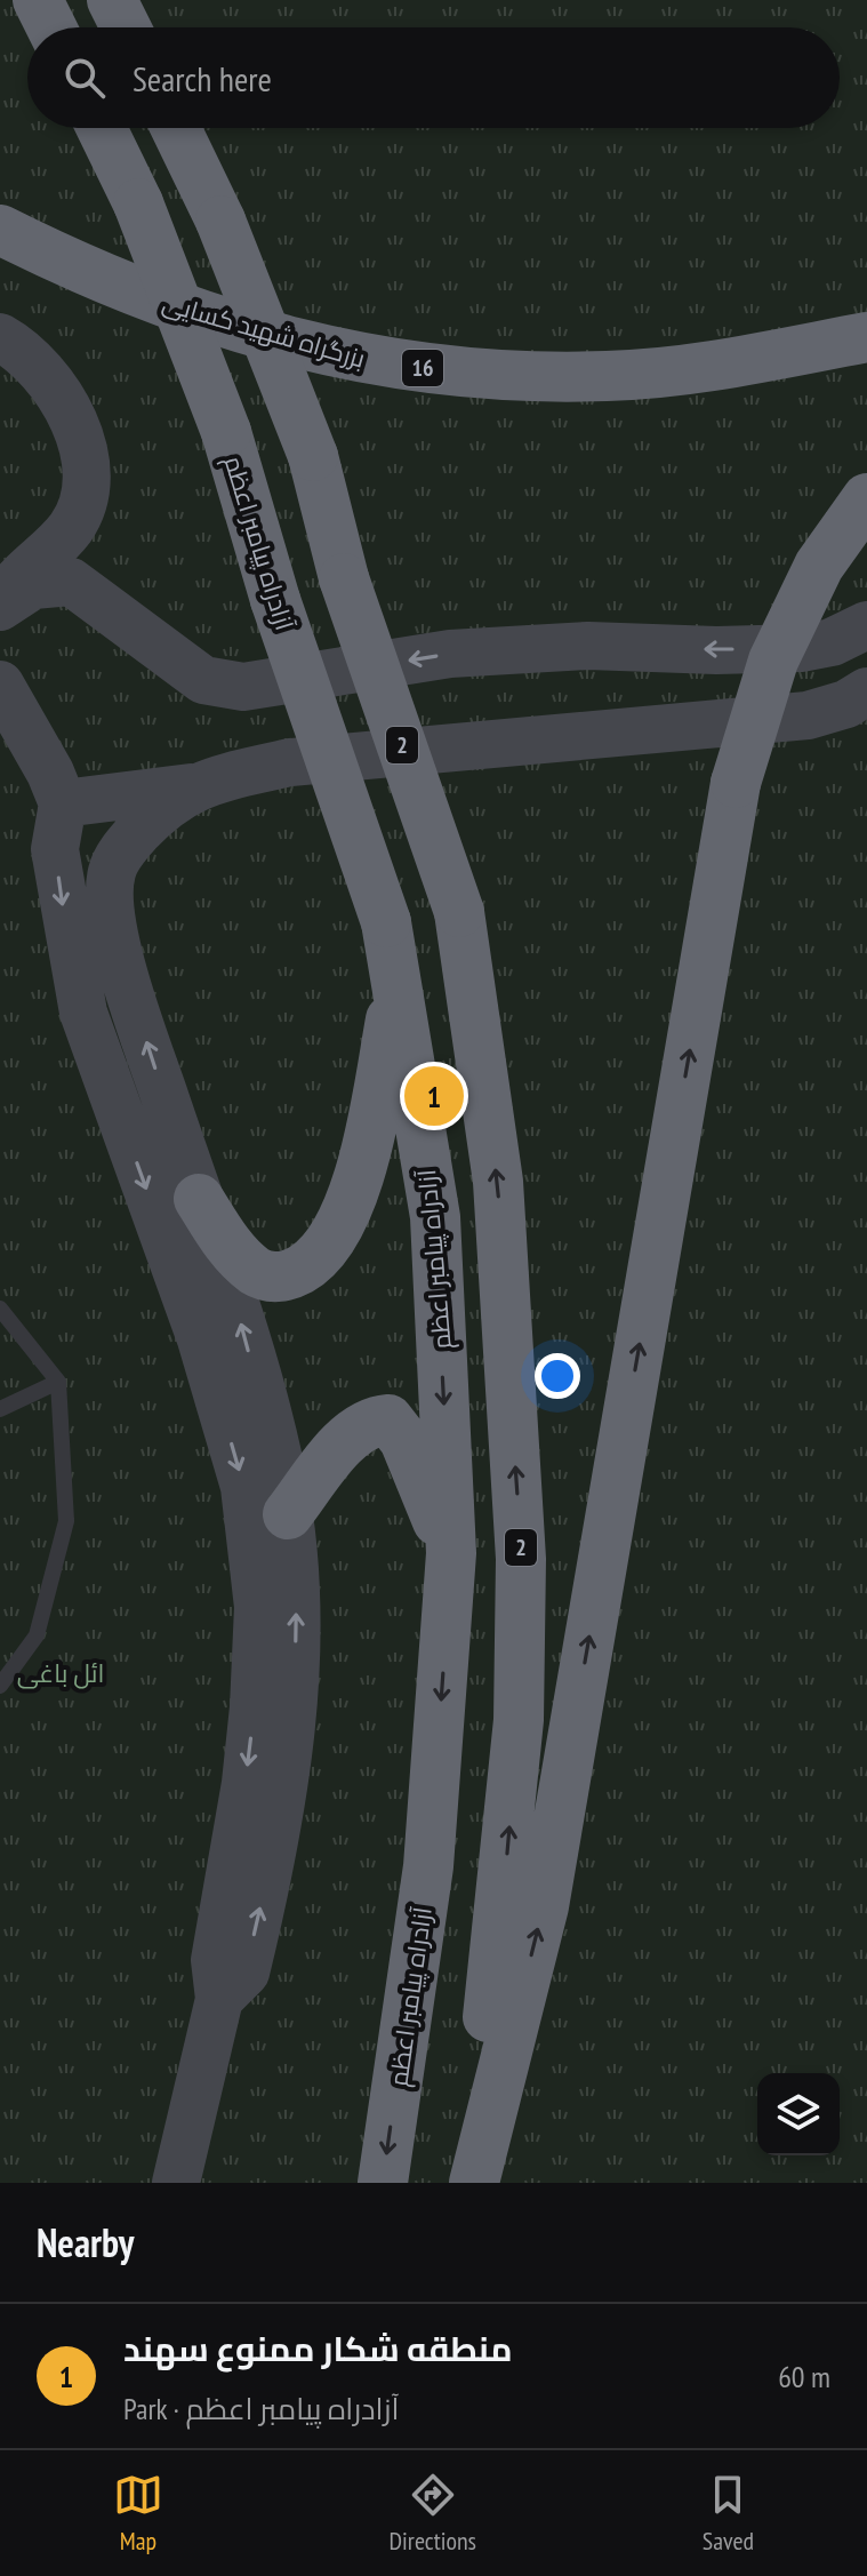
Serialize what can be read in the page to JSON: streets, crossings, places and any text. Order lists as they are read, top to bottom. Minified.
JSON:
{"streets":{"highway":["بزرگراه شهید کسایی","16","آزادراه پیامبر اعظم","2"]},"parks":["ائل باغی"],"page":{"search":"Search here","pins":"1","heading":"Nearby","list":[{"mark":"1","name":"منطقه شکار ممنوع سهند","note":"Park · آزادراه پیامبر اعظم","value":"60 m"}],"nav":["Map","Directions","Saved"]}}
